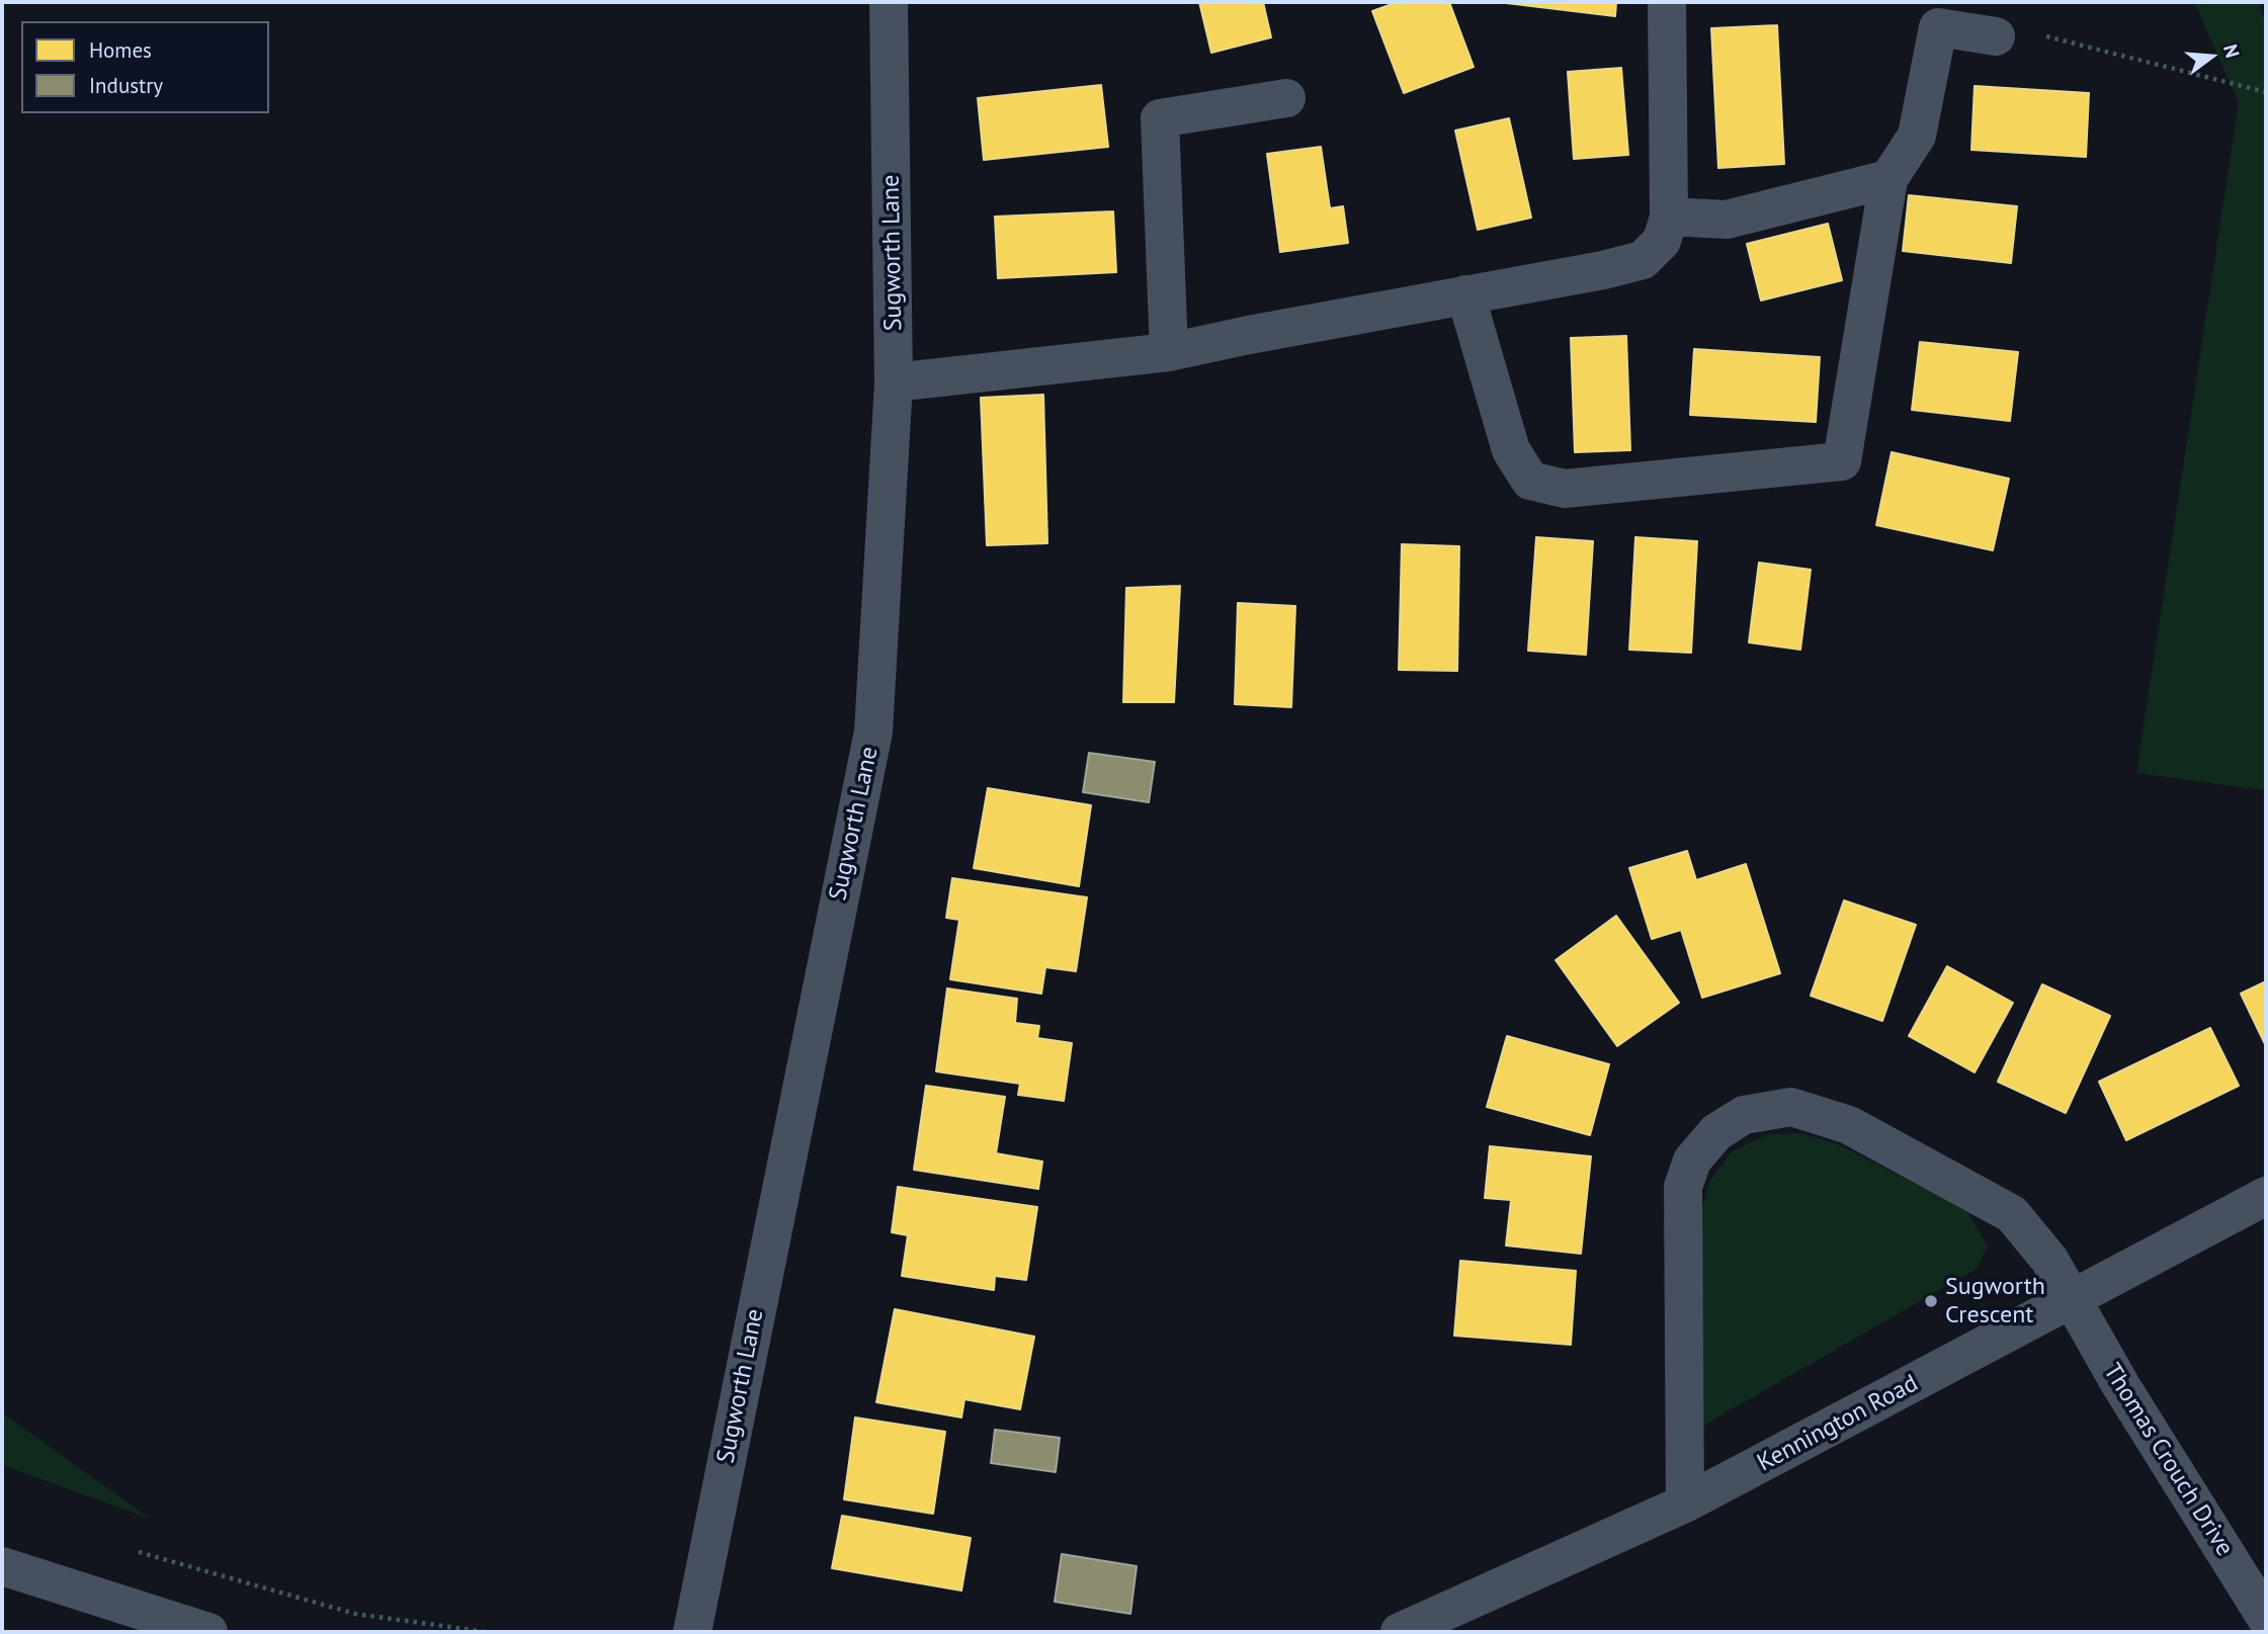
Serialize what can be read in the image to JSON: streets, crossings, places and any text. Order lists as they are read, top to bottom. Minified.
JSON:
{"streets":{"street":["Sugworth Lane","Kennington Road","Thomas Crouch Drive"]},"crossings":[["Kennington Road","Thomas Crouch Drive"]],"places":["Sugworth Crescent"],"legend":["Homes","Industry"],"north":"right"}
